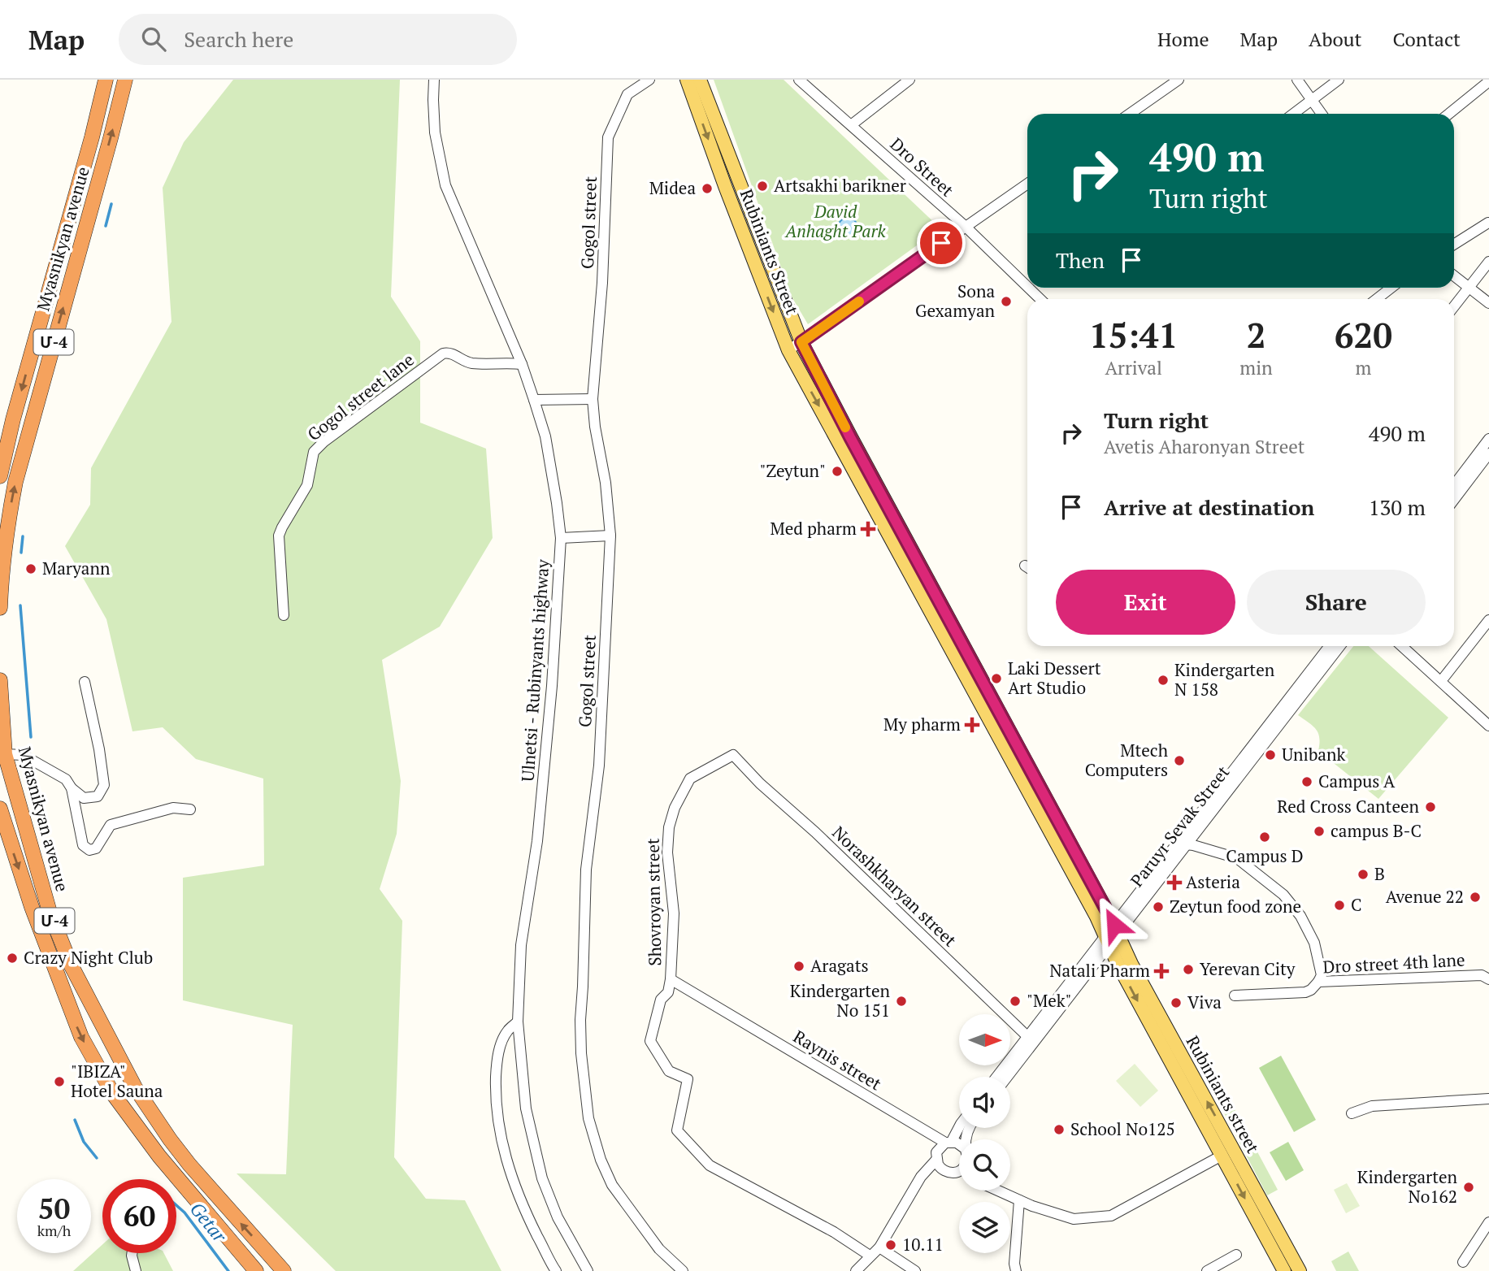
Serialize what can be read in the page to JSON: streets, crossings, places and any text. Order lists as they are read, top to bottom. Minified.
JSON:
{"streets":{"highway":["Myasnikyan avenue","Մ-4"],"main road":["Rubiniants Street","Rubiniants street"],"street":["Dro Street","Gogol street","Gogol street lane","Ulnetsi - Rubinyants highway","Paruyr Sevak Street","Norashkharyan street","Shovroyan street","Dro street 4th lane","Raynis street"]},"crossings":[["Rubiniants Street","Paruyr Sevak Street"],["Rubiniants Street","Rubiniants street"],["Gogol street lane","Ulnetsi - Rubinyants highway"],["Paruyr Sevak Street","Norashkharyan street"],["Paruyr Sevak Street","Rubiniants street"],["Norashkharyan street","Shovroyan street"],["Shovroyan street","Raynis street"]],"one_way":["Rubiniants street"],"water":["Getar"],"parks":["David Anhaght Park"],"places":{"other":["Artsakhi barikner","Midea","Sona Gexamyan","\"Zeytun\"","Maryann","Laki Dessert Art Studio","Kindergarten N 158","Unibank","Mtech Computers","Campus A","Red Cross Canteen","campus B-C","Campus D","B","Avenue 22","C","Zeytun food zone","Crazy Night Club","Aragats","Yerevan City","Kindergarten No 151","\"Mek\"","Viva","\"IBIZA\" Hotel Sauna","School No125","Kindergarten No162","10.11"],"health":["Med pharm","My pharm","Asteria","Natali Pharm"]},"north":"right","page":{"header":"Map","search":"Search here","nav":["Home","Map","About","Contact"],"turn":["490 m","Turn right"],"then":"Then","eta":["15:41","Arrival","2","min","620","m"],"list":[{"name":"Turn right","note":"Avetis Aharonyan Street","value":"490 m"},{"name":"Arrive at destination","value":"130 m"}],"buttons":["Exit","Share"],"speed":"50 km/h","limit":"60"}}
